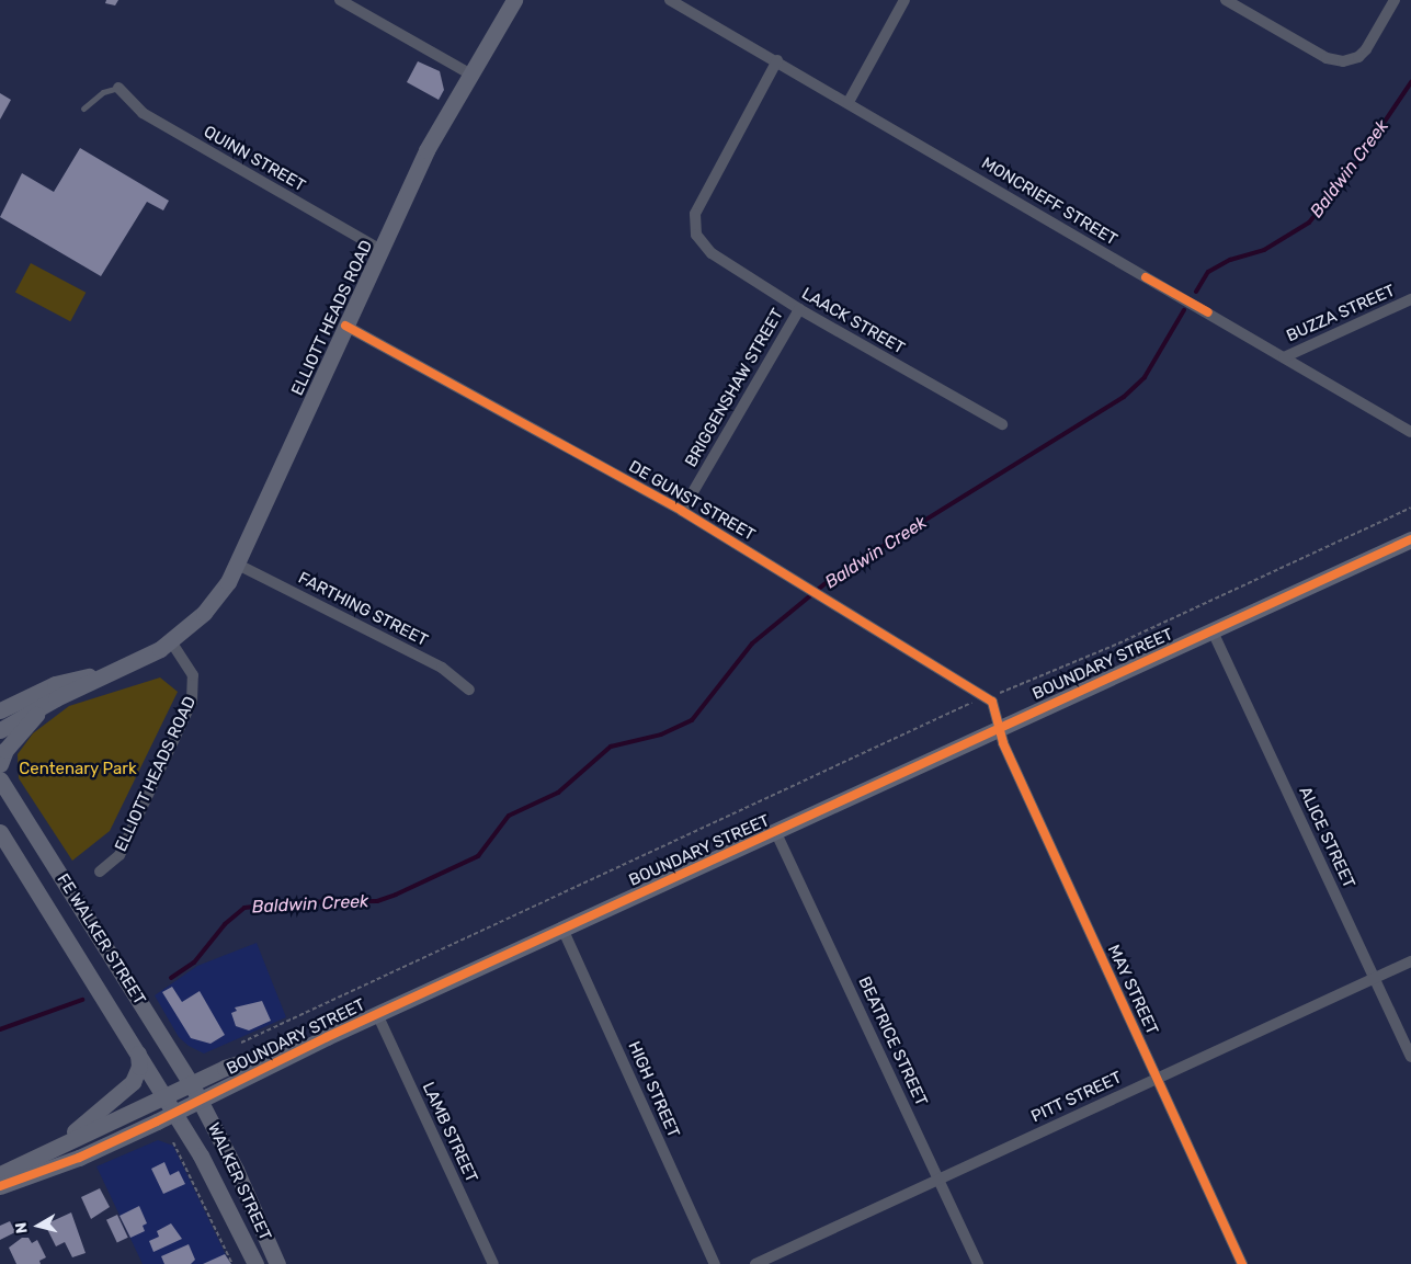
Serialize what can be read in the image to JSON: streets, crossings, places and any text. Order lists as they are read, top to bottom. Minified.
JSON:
{"streets":{"street":["QUINN STREET","MONCRIEFF STREET","BUZZA STREET","ELLIOTT HEADS ROAD","LAACK STREET","BRIGGENSHAW STREET","DE GUNST STREET","FARTHING STREET","BOUNDARY STREET","ALICE STREET","FE WALKER STREET","MAY STREET","BEATRICE STREET","HIGH STREET","PITT STREET","LAMB STREET","WALKER STREET"]},"crossings":[["QUINN STREET","ELLIOTT HEADS ROAD"],["MONCRIEFF STREET","BUZZA STREET"],["MONCRIEFF STREET","LAACK STREET"],["ELLIOTT HEADS ROAD","DE GUNST STREET"],["ELLIOTT HEADS ROAD","FARTHING STREET"],["LAACK STREET","BRIGGENSHAW STREET"],["BRIGGENSHAW STREET","DE GUNST STREET"],["DE GUNST STREET","BOUNDARY STREET"],["DE GUNST STREET","MAY STREET"],["BOUNDARY STREET","ALICE STREET"],["BOUNDARY STREET","FE WALKER STREET"],["BOUNDARY STREET","MAY STREET"],["BOUNDARY STREET","BEATRICE STREET"],["BOUNDARY STREET","HIGH STREET"],["BOUNDARY STREET","LAMB STREET"],["BOUNDARY STREET","WALKER STREET"],["ALICE STREET","PITT STREET"],["FE WALKER STREET","WALKER STREET"],["MAY STREET","PITT STREET"],["BEATRICE STREET","PITT STREET"]],"water":["Baldwin Creek"],"parks":["Centenary Park"],"north":"left"}
